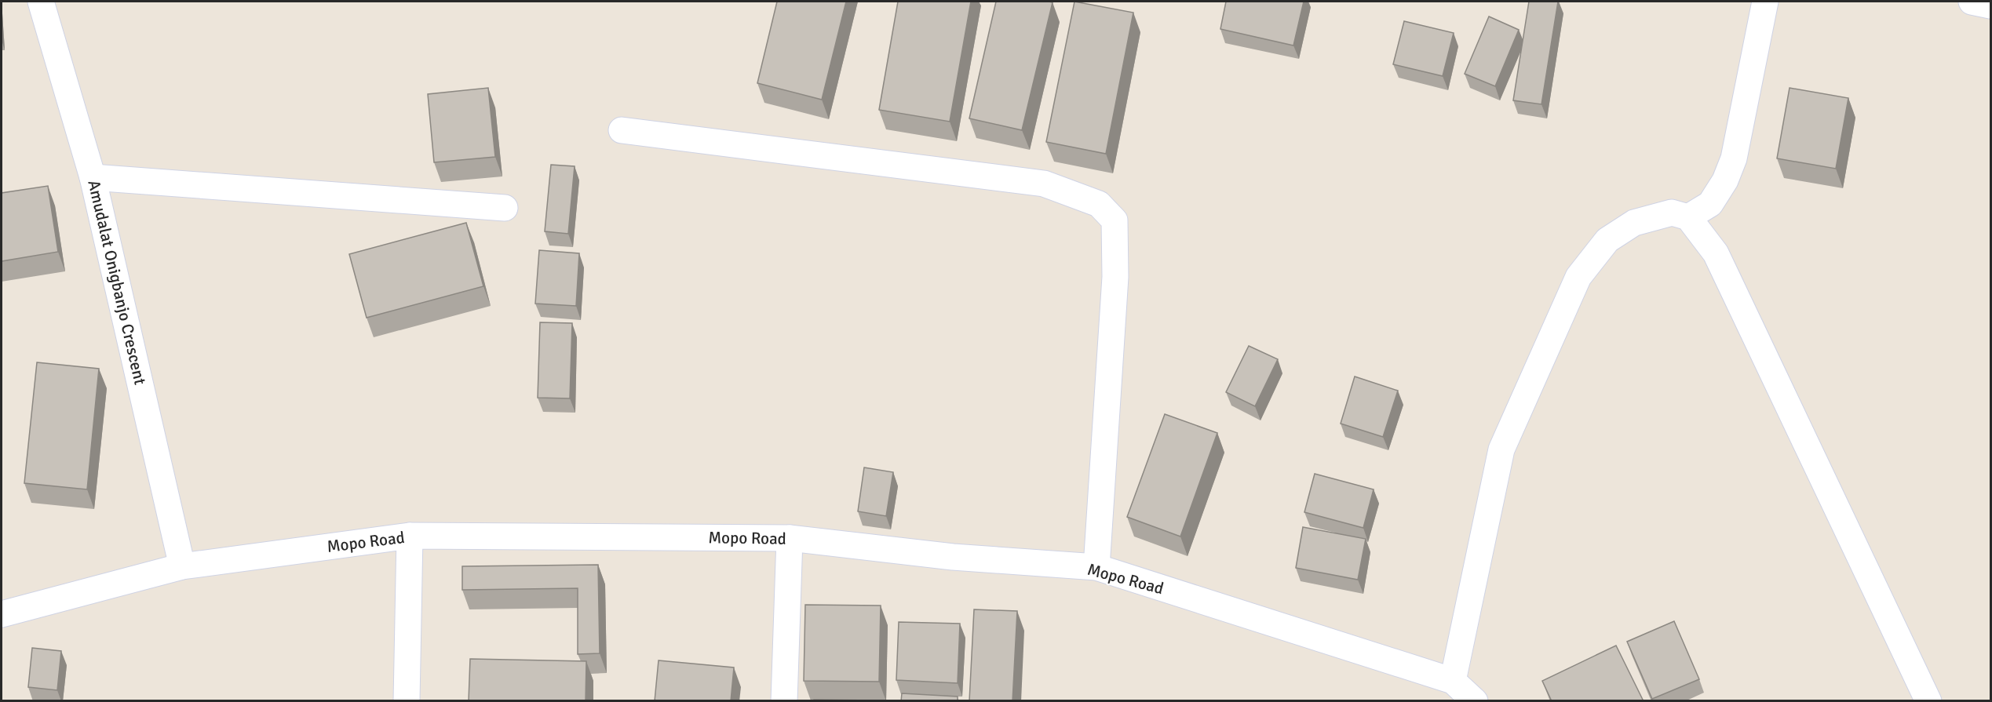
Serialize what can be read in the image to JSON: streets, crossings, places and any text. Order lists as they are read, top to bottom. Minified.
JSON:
{"streets":{"street":["Amudalat Onigbanjo Crescent","Mopo Road"]},"crossings":[["Amudalat Onigbanjo Crescent","Mopo Road"]]}
